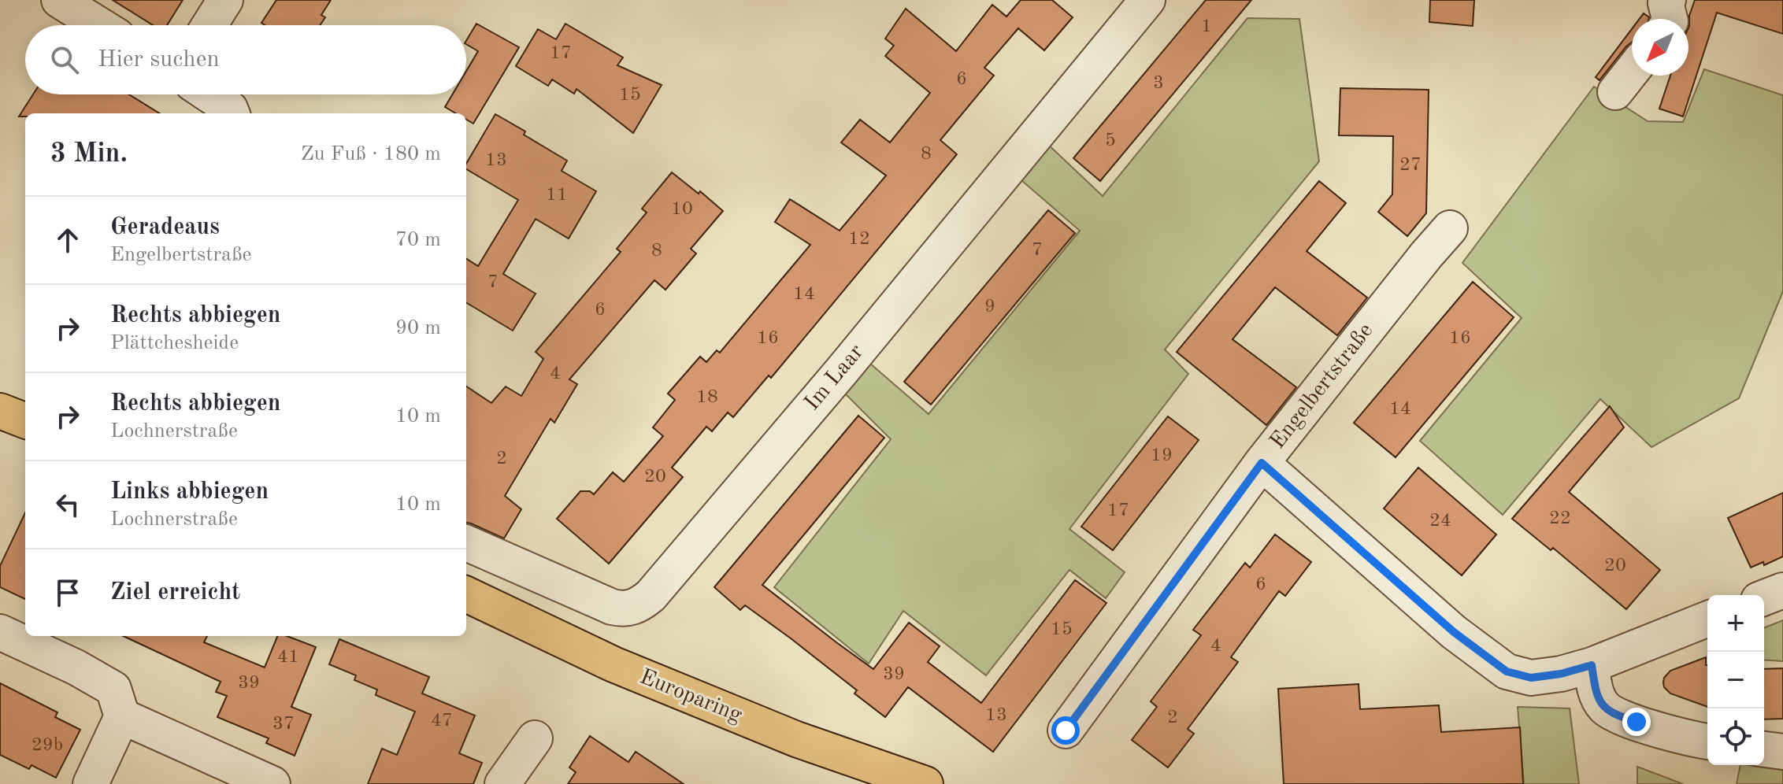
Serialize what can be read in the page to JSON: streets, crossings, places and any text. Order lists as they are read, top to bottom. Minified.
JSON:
{"streets":{"main road":["Europaring"],"street":["Im Laar","Engelbertstraße"]},"house_numbers":["1","17","6","3","15","5","8","13","27","11","10","12","7","8","7","14","9","6","16","16","4","18","14","19","2","20","17","22","24","20","6","15","4","41","39","39","13","2","47","37","29b"],"north":"bottom left","page":{"search":"Hier suchen","heading":["3 Min.","Zu Fuß · 180 m"],"list":[["Geradeaus","Engelbertstraße","70 m"],["Rechts abbiegen","Plättchesheide","90 m"],["Rechts abbiegen","Lochnerstraße","10 m"],["Links abbiegen","Lochnerstraße","10 m"],"Ziel erreicht"],"map_buttons":["+","−"]}}
